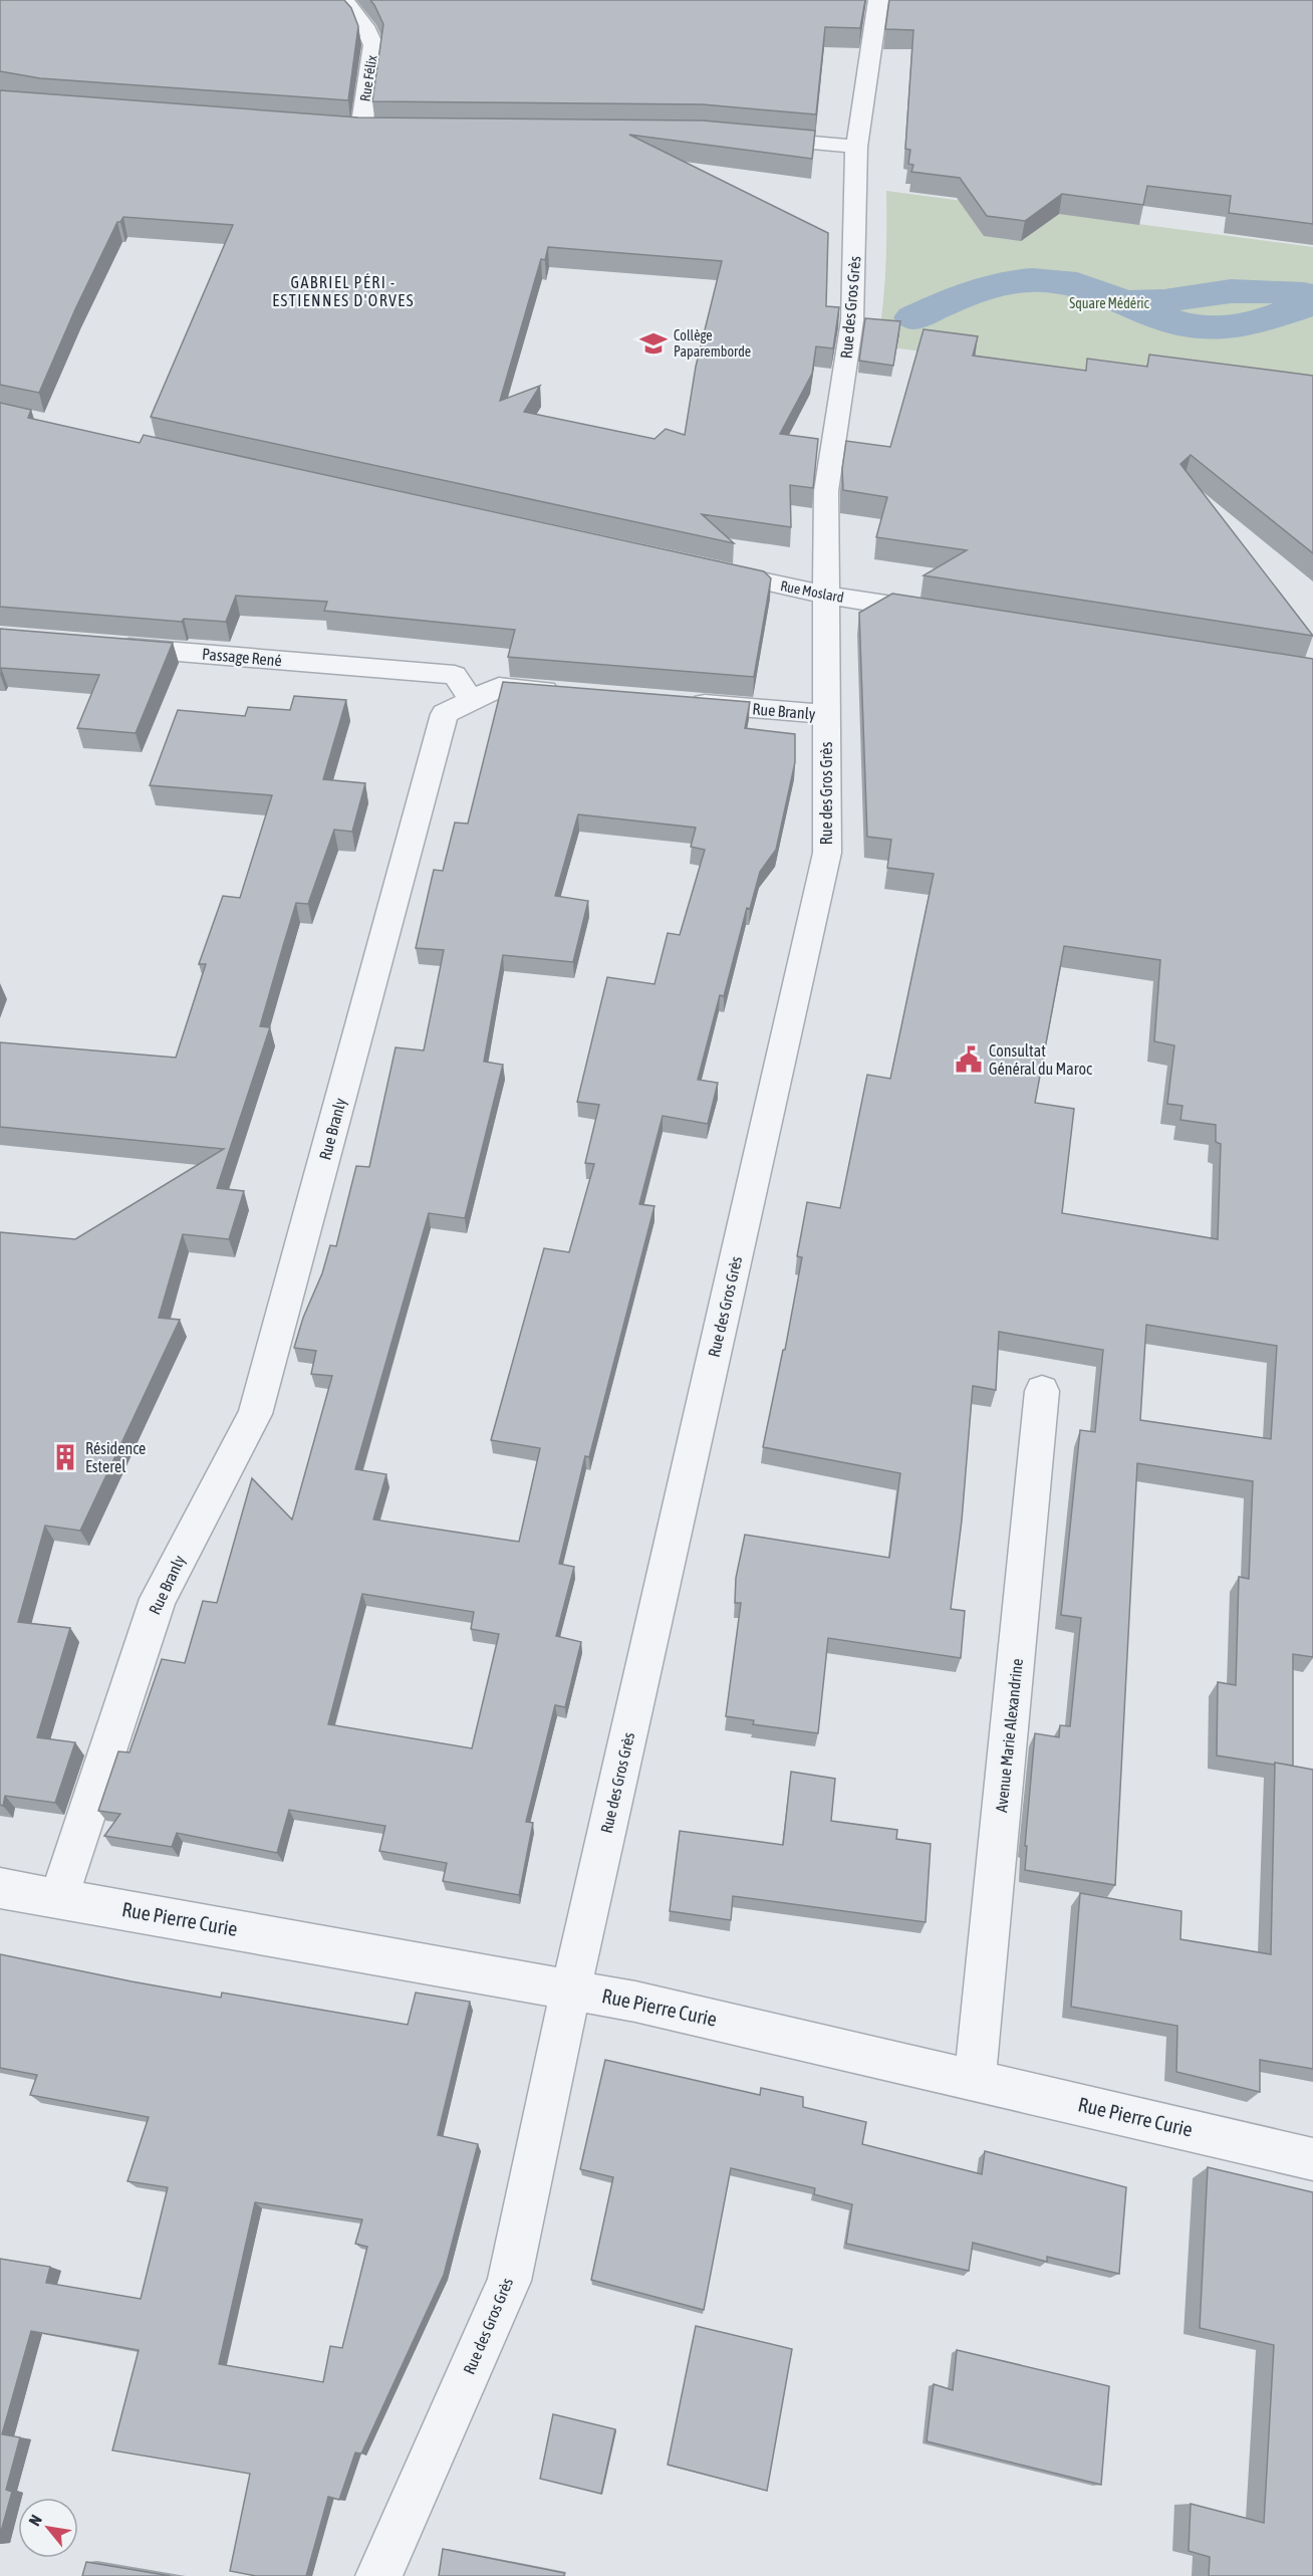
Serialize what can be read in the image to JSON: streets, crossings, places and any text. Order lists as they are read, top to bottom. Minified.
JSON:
{"streets":{"street":["Rue Félix","Rue des Gros Grès","Rue Moslard","Passage René","Rue Branly","Avenue Marie Alexandrine","Rue Pierre Curie"]},"crossings":[["Rue des Gros Grès","Rue Moslard"],["Rue des Gros Grès","Rue Branly"],["Rue des Gros Grès","Rue Pierre Curie"],["Passage René","Rue Branly"],["Rue Branly","Rue Pierre Curie"],["Avenue Marie Alexandrine","Rue Pierre Curie"]],"districts":["GABRIEL PÉRI - ESTIENNES D'ORVES"],"parks":["Square Médéric"],"places":{"school or university":["Collège Paparemborde"],"public building":["Consultat Général du Maroc"],"building":["Résidence Esterel"]},"north":"top left"}
